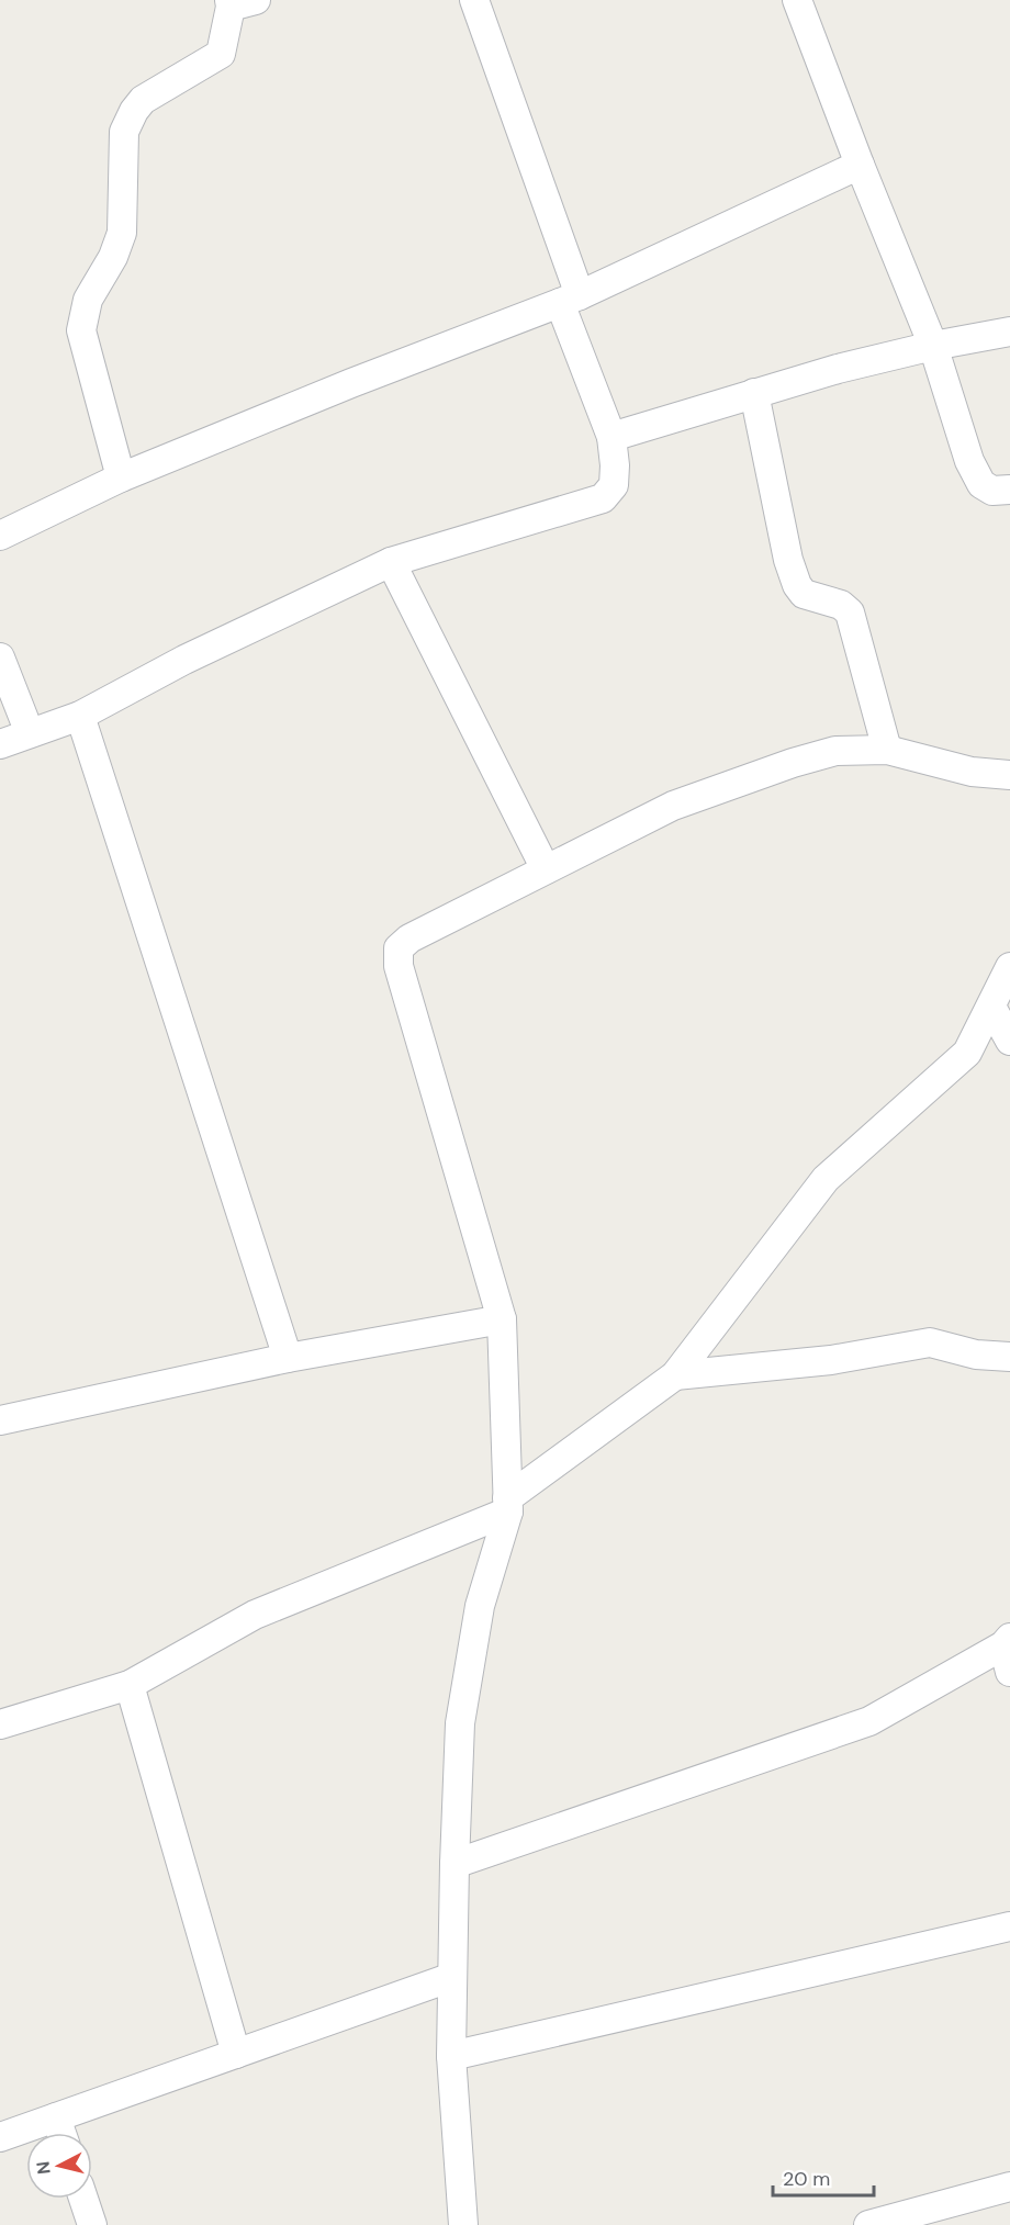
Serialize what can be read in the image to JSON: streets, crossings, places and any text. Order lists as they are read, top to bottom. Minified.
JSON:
{"scale_bar":"20 m","north":"left"}
